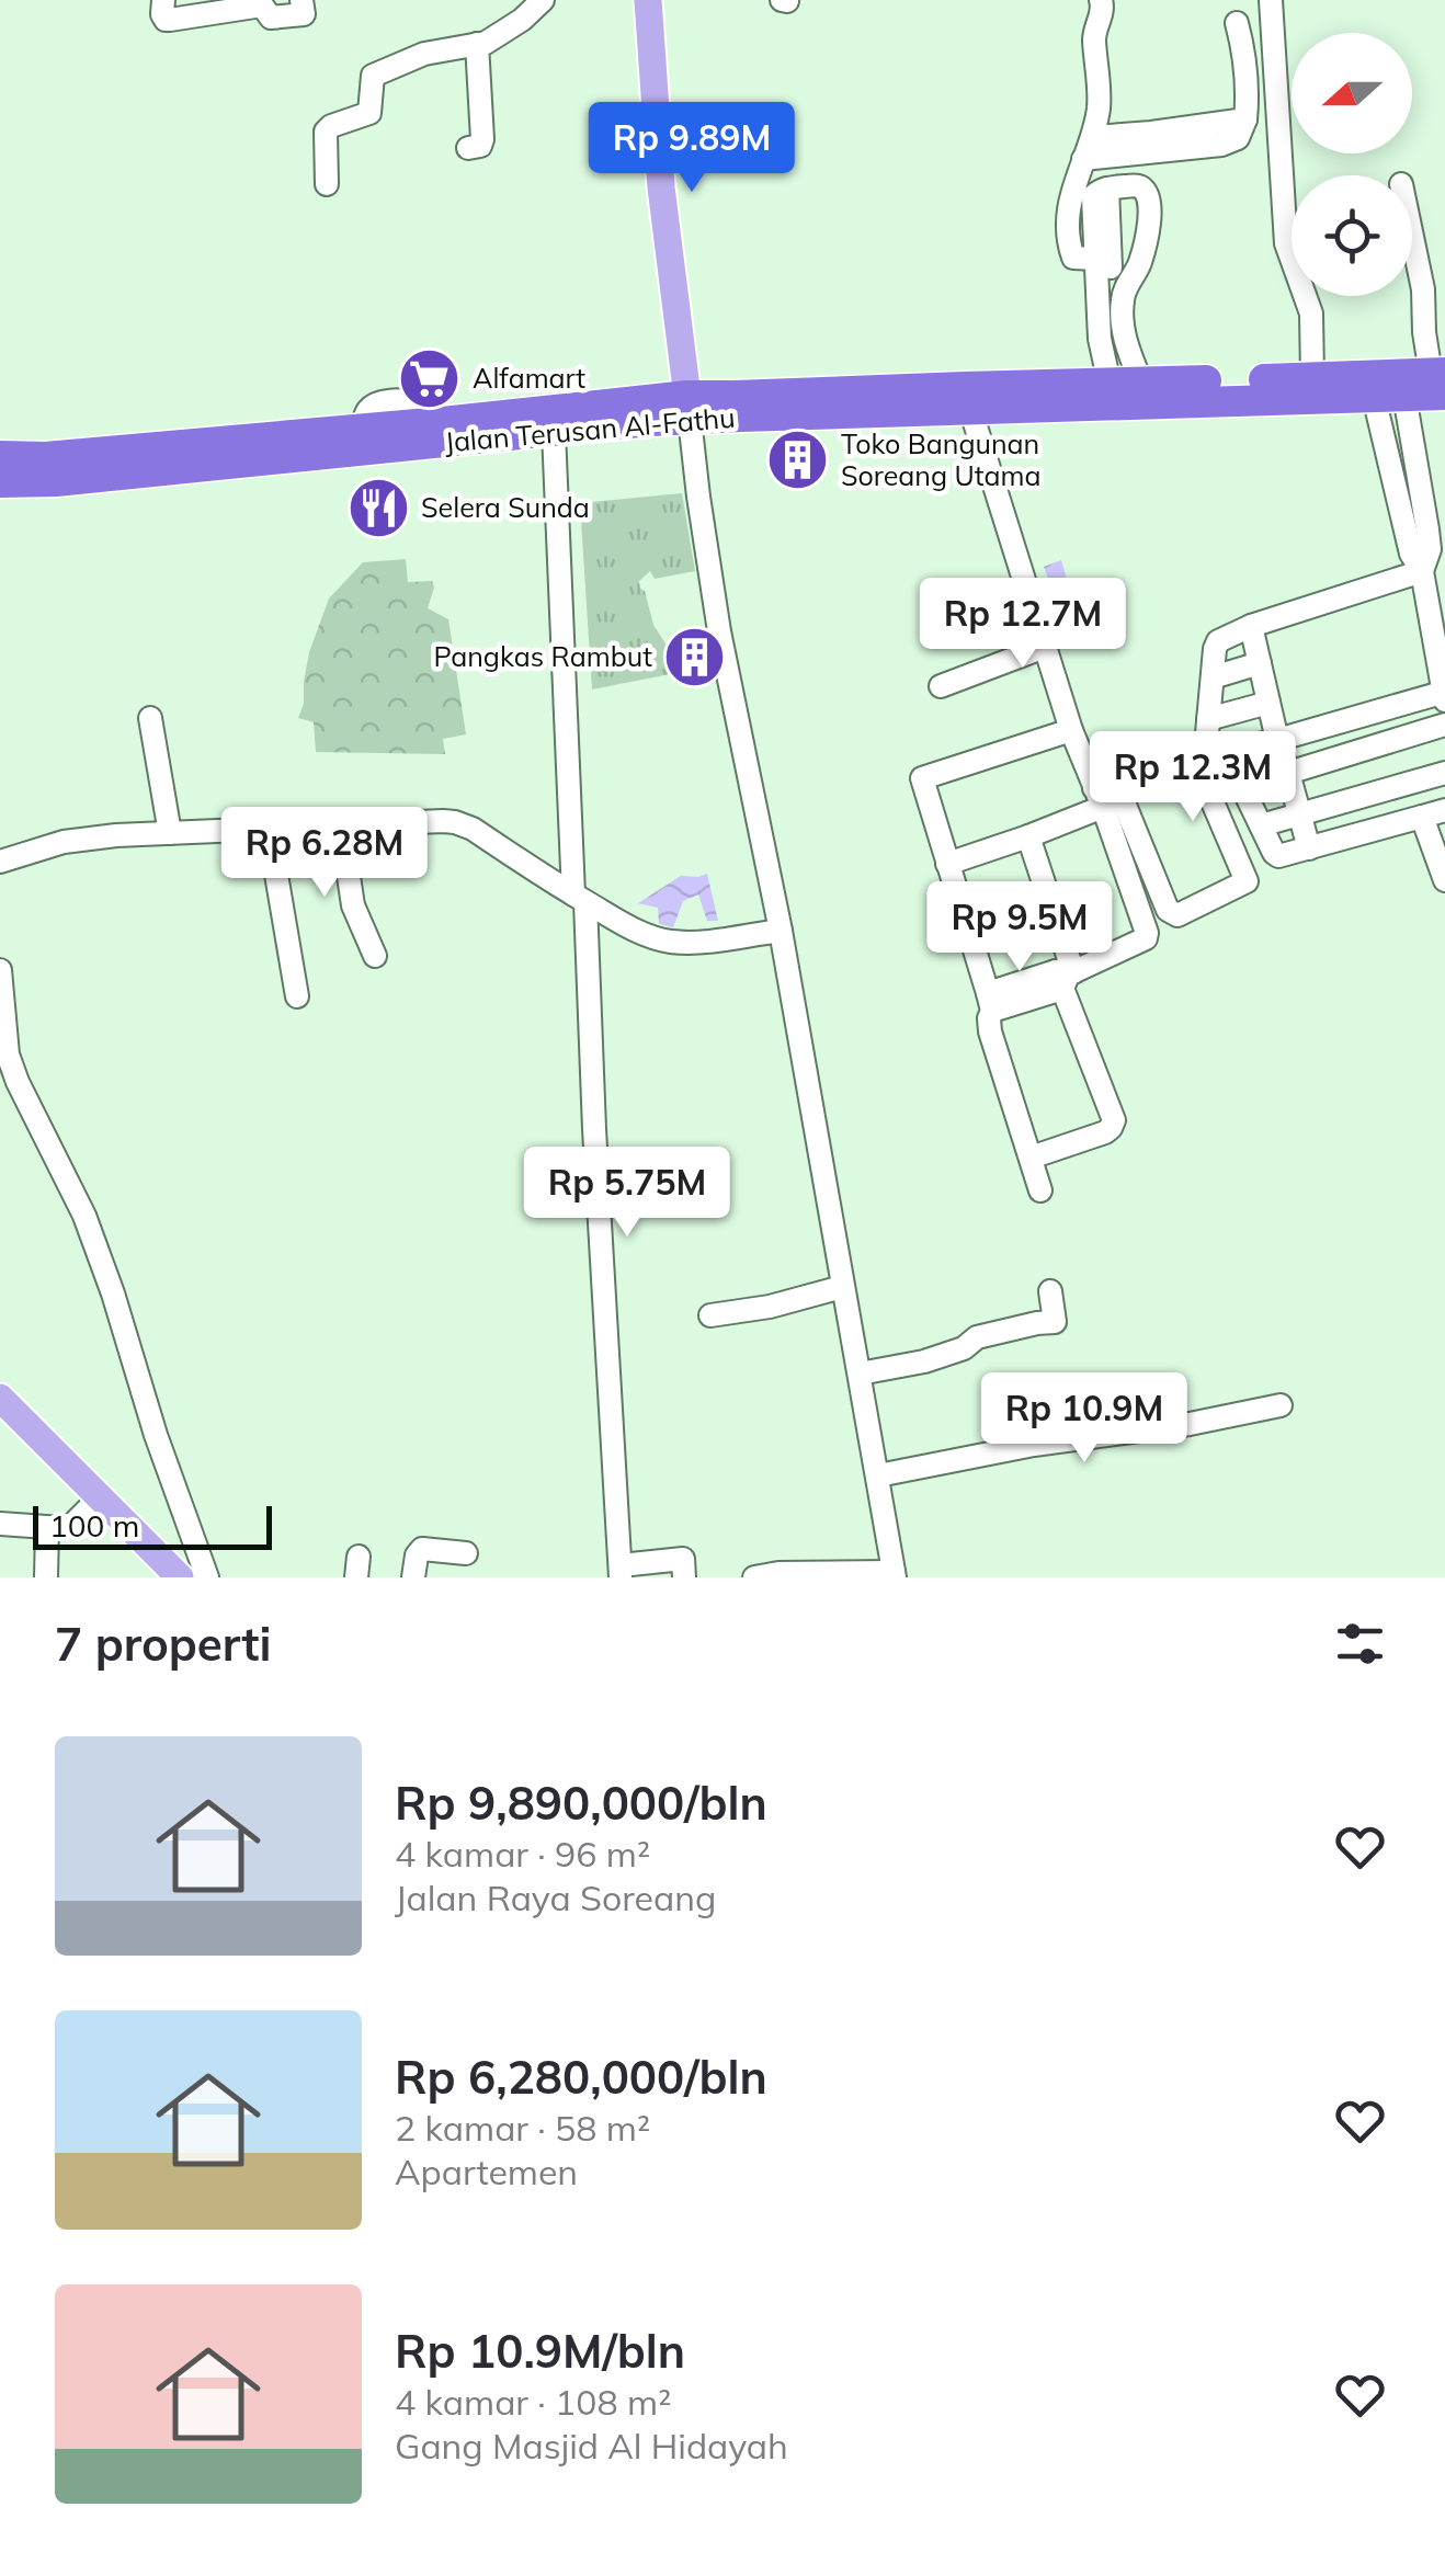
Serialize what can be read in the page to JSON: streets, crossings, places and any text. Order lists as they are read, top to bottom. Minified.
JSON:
{"streets":{"highway":["Jalan Terusan Al-Fathu"]},"places":{"supermarket":["Alfamart"],"building":["Toko Bangunan Soreang Utama","Pangkas Rambut"],"restaurant":["Selera Sunda"]},"scale_bar":"100 m","north":"left","page":{"price":["Rp 9.89M","Rp 12.7M","Rp 12.3M","Rp 6.28M","Rp 9.5M","Rp 5.75M","Rp 10.9M"],"scale":"100 m","heading":"7 properti","list":[{"name":"Rp 9,890,000/bln","note":"4 kamar · 96 m² · Jalan Raya Soreang"},{"name":"Rp 6,280,000/bln","note":"2 kamar · 58 m² · Apartemen"},{"name":"Rp 10.9M/bln","note":"4 kamar · 108 m² · Gang Masjid Al Hidayah"}]}}
